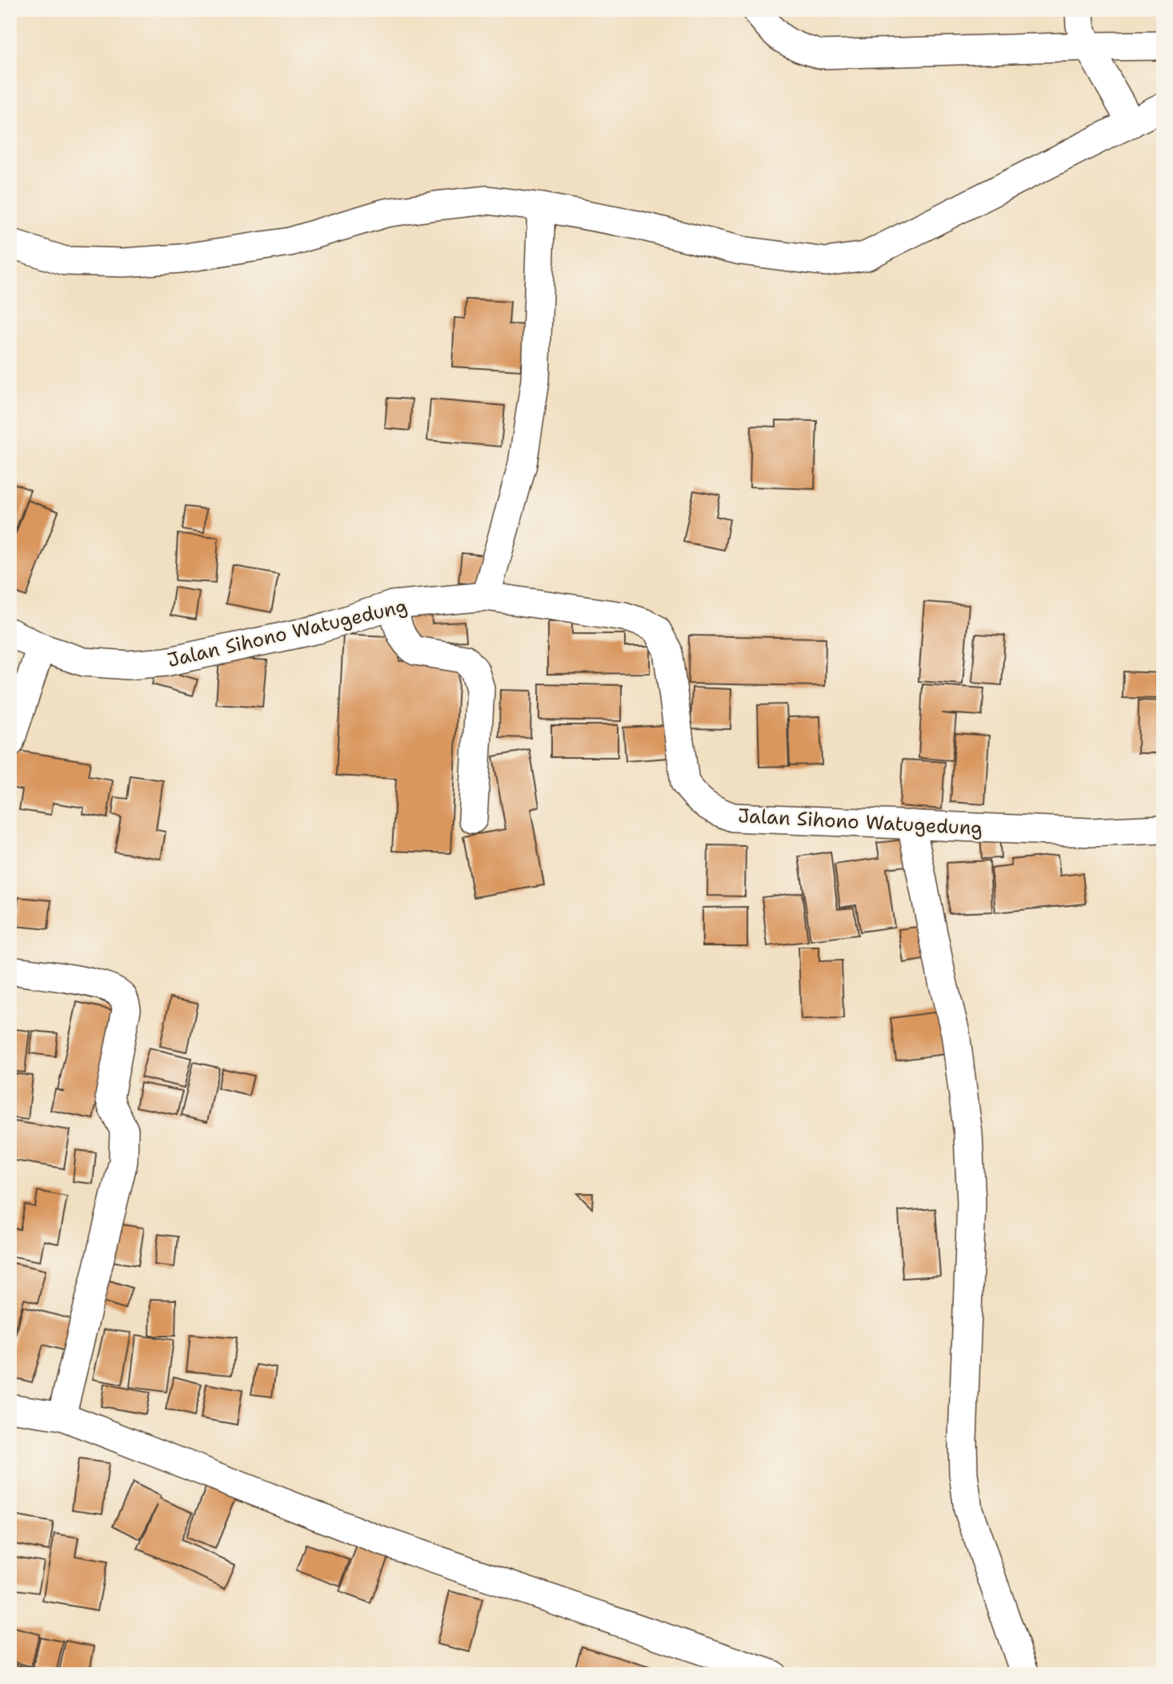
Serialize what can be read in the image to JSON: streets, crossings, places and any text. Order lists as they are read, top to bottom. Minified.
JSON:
{"streets":{"street":["Jalan Sihono Watugedung"]}}
